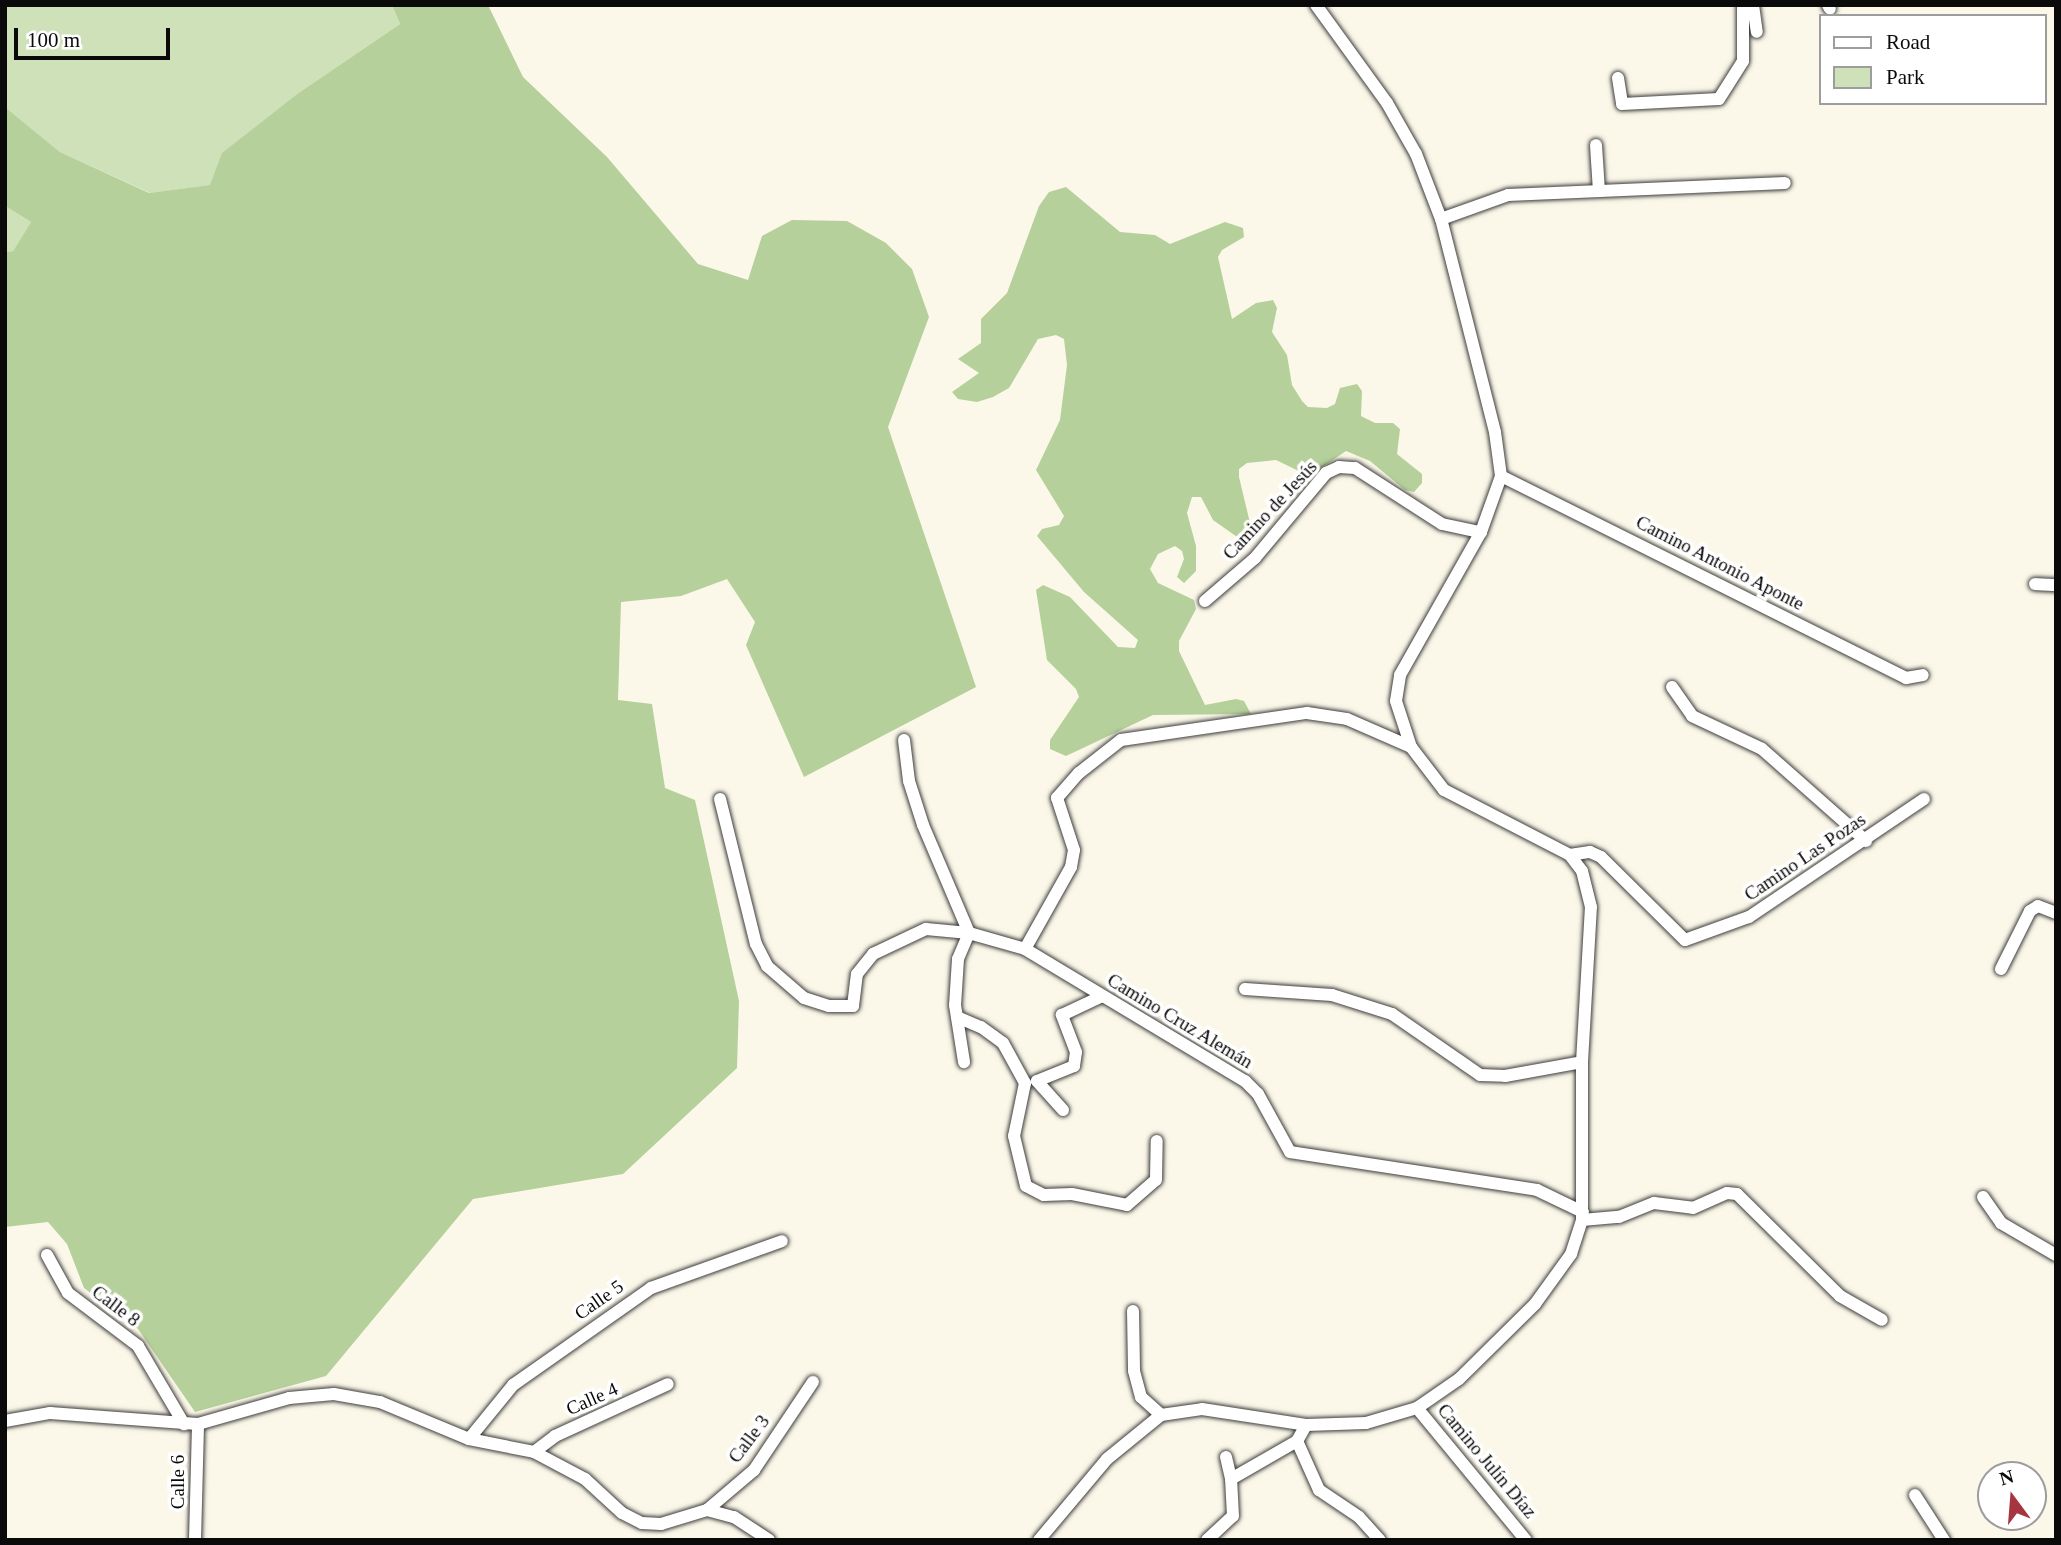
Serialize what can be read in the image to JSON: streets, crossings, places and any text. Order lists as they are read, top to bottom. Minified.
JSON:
{"streets":{"street":["Camino de Jesús","Camino Antonio Aponte","Camino Las Pozas","Camino Cruz Alemán","Calle 5","Calle 8","Calle 4","Calle 3","Camino Julín Díaz","Calle 6"]},"legend":["Road","Park"],"scale_bar":"100 m","north":"top"}
